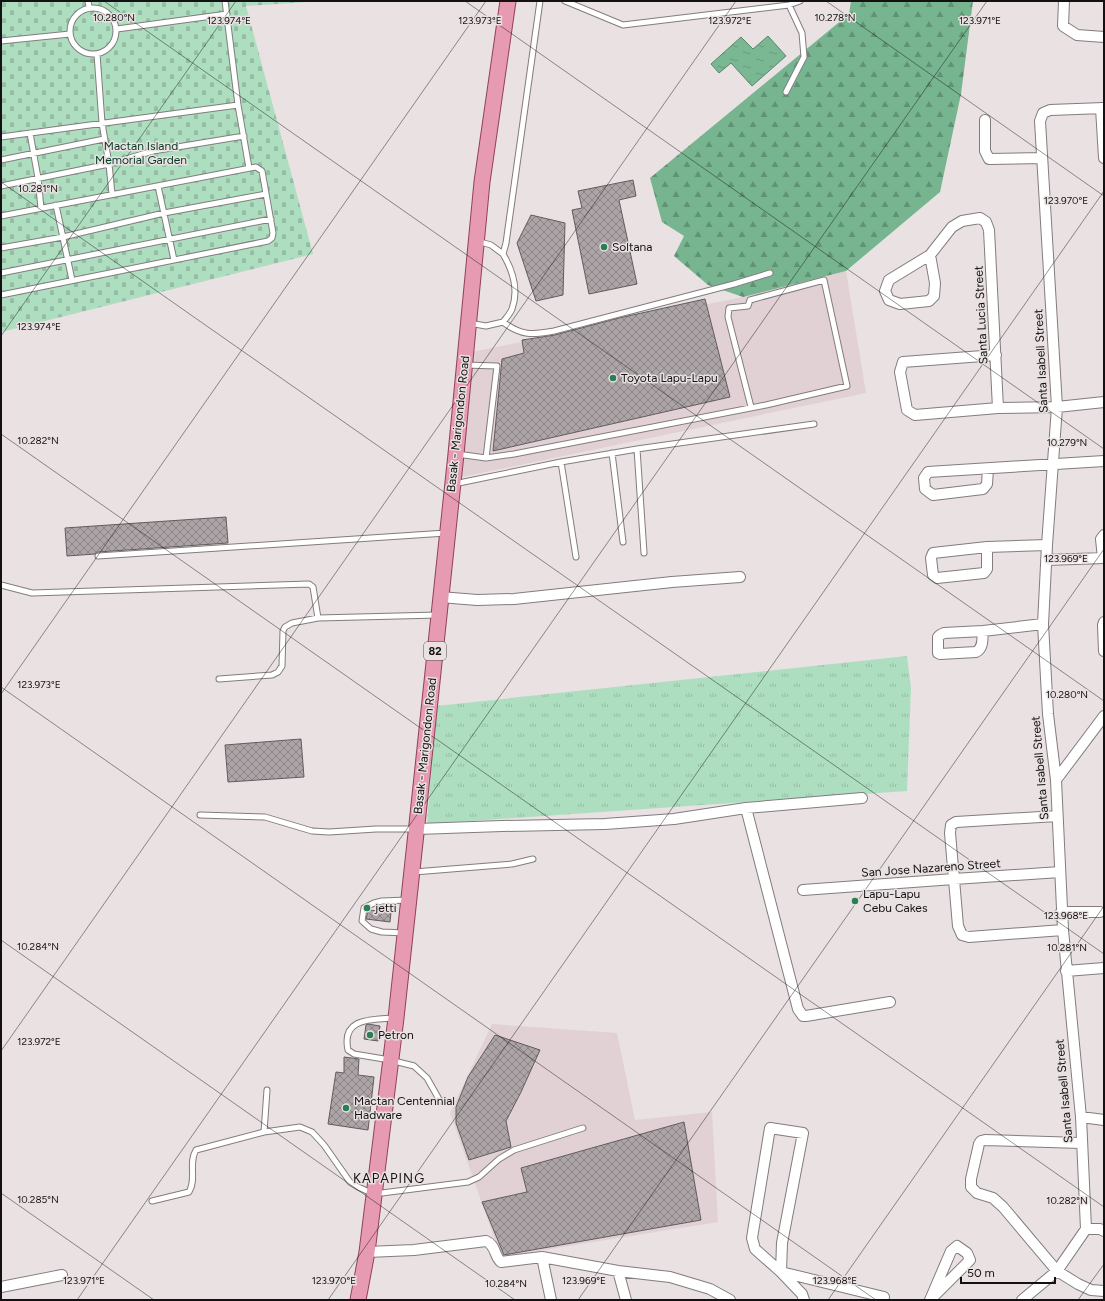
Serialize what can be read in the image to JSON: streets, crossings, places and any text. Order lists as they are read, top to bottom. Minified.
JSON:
{"streets":{"main road":["Basak - Marigondon Road","82"],"street":["Santa Lucia Street","Santa Isabell Street","San Jose Nazareno Street"]},"crossings":[["Santa Isabell Street","San Jose Nazareno Street"]],"districts":["KAPAPING"],"parks":["Mactan Island Memorial Garden"],"places":["Soltana","Toyota Lapu-Lapu","Lapu-Lapu Cebu Cakes","jetti","Petron","Mactan Centennial Hadware"],"scale_bar":"50 m","coordinates":["10.280°N","10.278°N","123.974°E","123.973°E","123.972°E","123.971°E","10.281°N","123.970°E","10.282°N","10.279°N","123.969°E","123.968°E","10.284°N","10.285°N"]}
